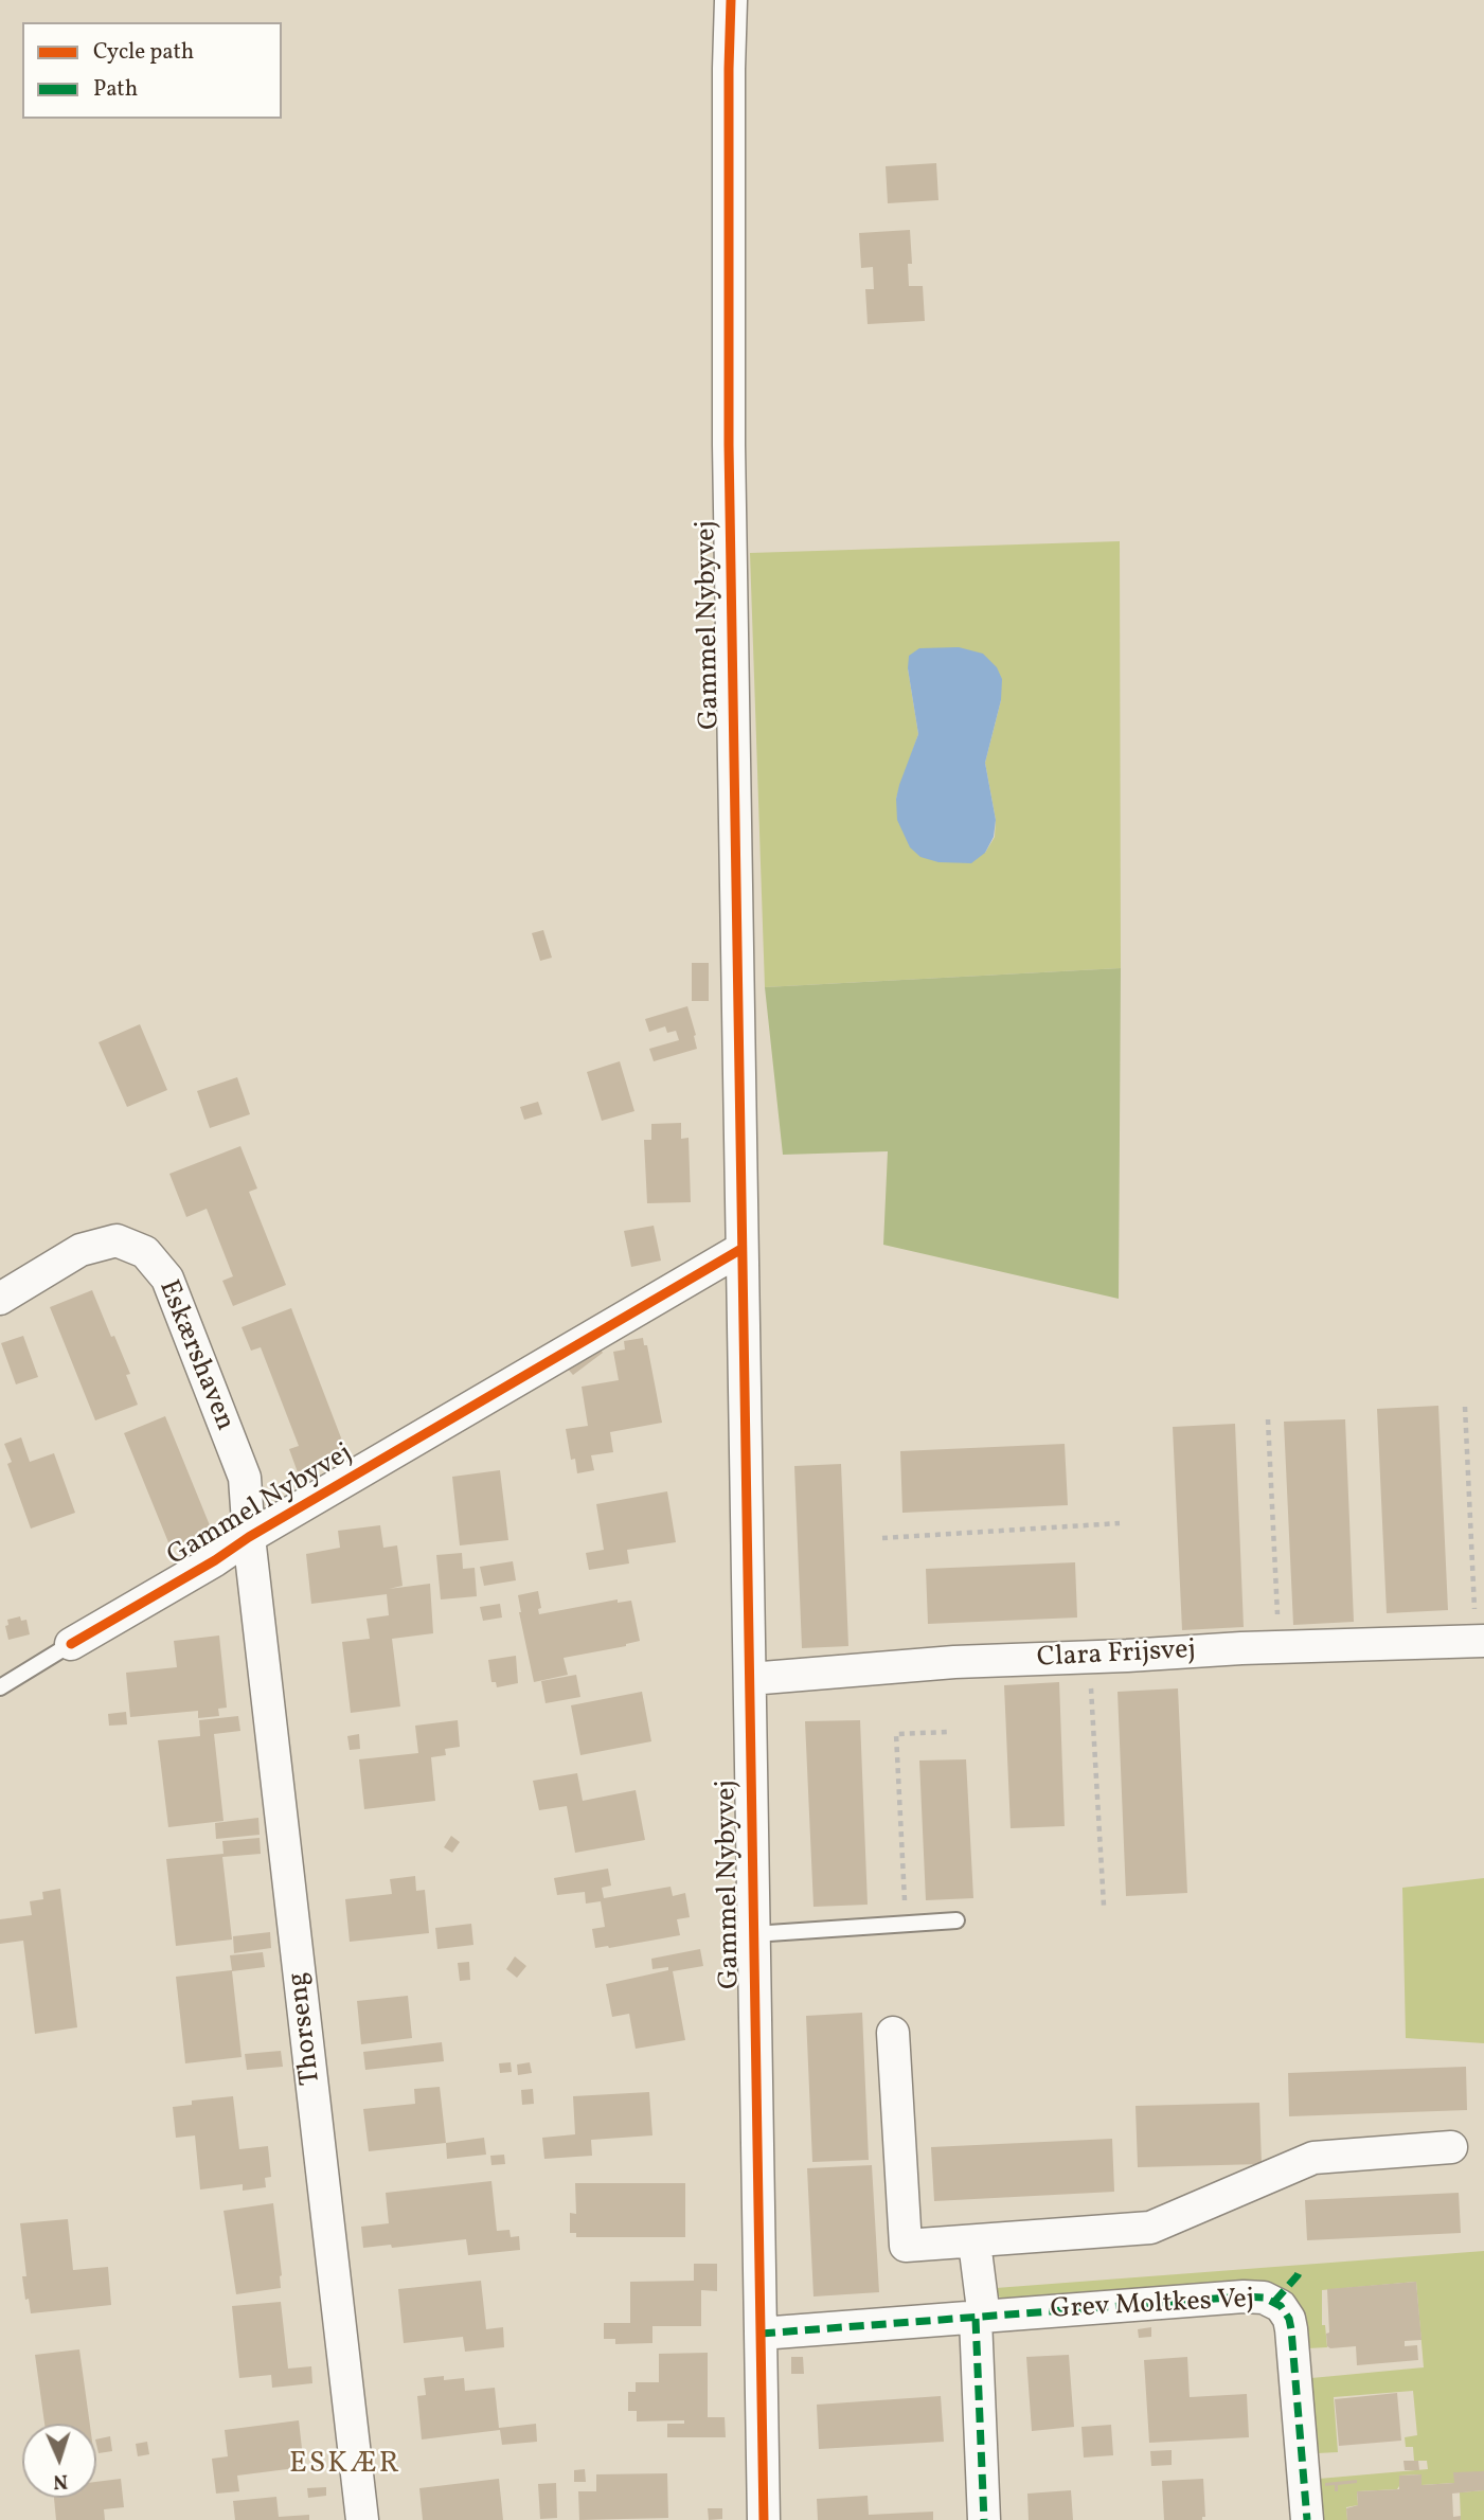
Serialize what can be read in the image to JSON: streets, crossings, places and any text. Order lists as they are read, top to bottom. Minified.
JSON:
{"streets":{"street":["Gammel Nybyvej","Eskærshaven","Clara Frijsvej","Thorseng","Grev Moltkes Vej"]},"crossings":[["Gammel Nybyvej","Eskærshaven"],["Gammel Nybyvej","Clara Frijsvej"],["Gammel Nybyvej","Thorseng"],["Gammel Nybyvej","Grev Moltkes Vej"],["Eskærshaven","Thorseng"]],"districts":["ESKÆR"],"legend":["Cycle path","Path"],"north":"bottom"}
